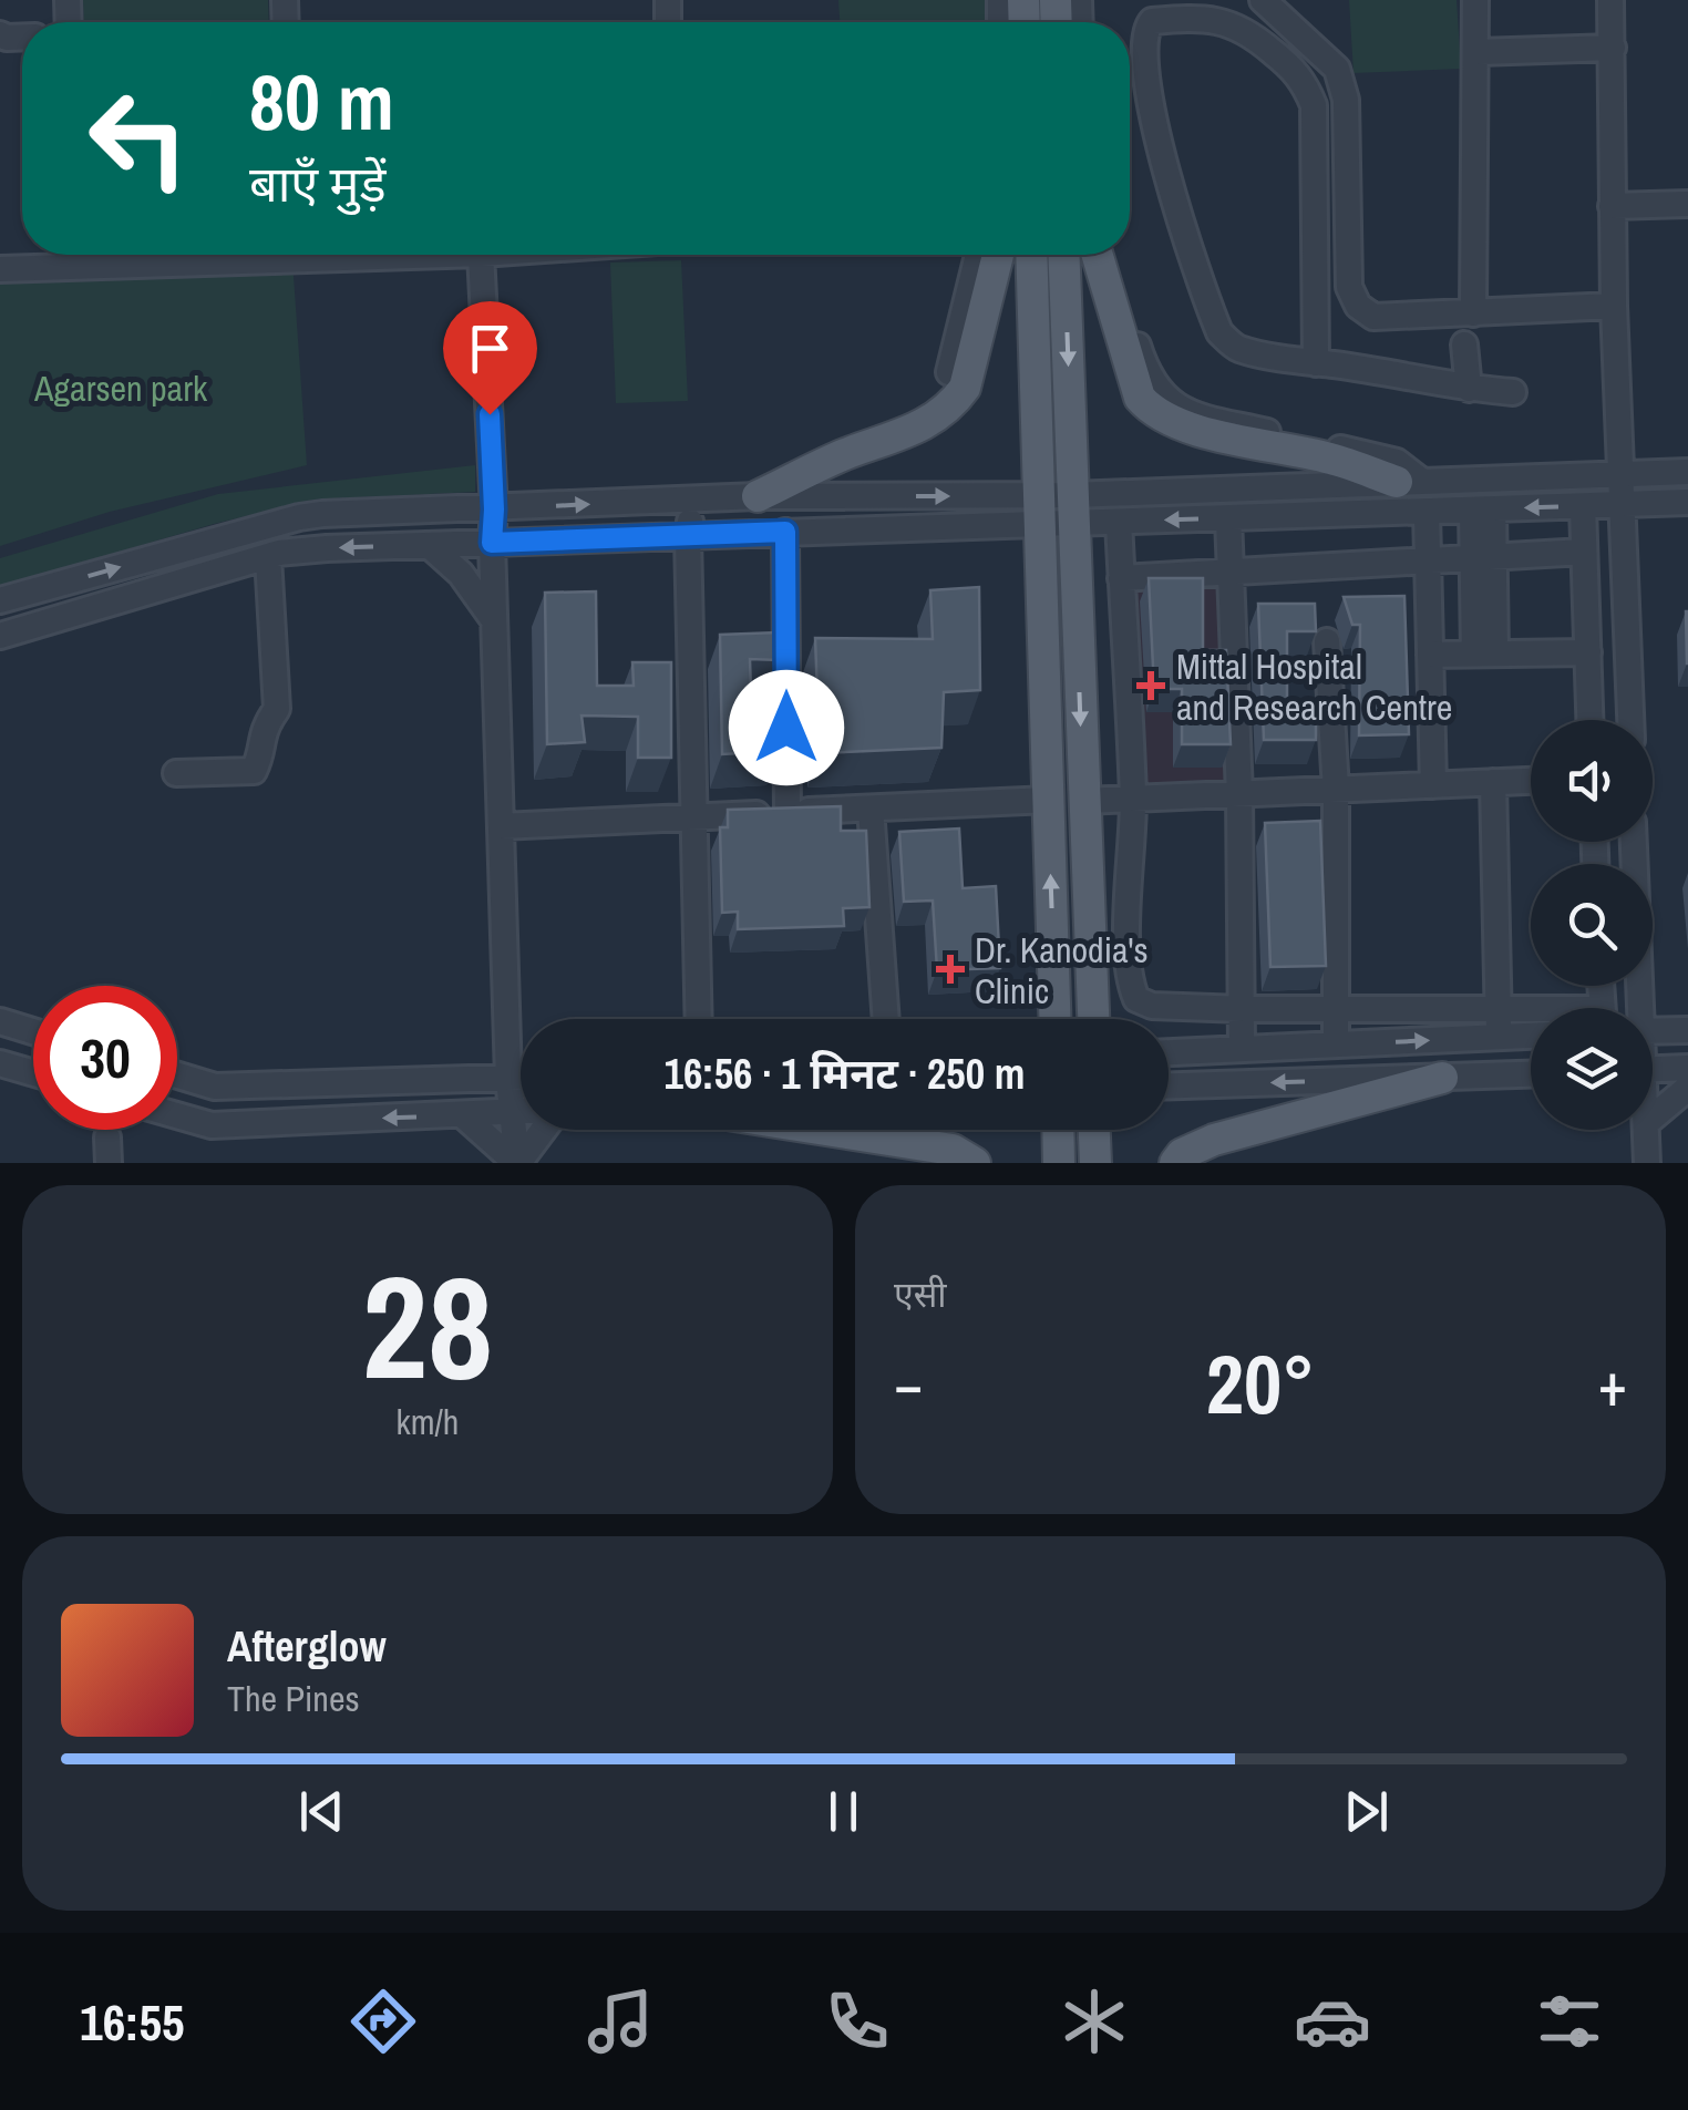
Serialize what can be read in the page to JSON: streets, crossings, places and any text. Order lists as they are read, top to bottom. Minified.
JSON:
{"parks":["Agarsen park"],"places":{"health":["Mittal Hospital and Research Centre","Dr. Kanodia's Clinic"]},"page":{"turn":["80 m","बाएँ मुड़ें"],"limit":"30","trip":"16:56 · 1 मिनट · 250 m","tile":[["28","km/h"],"एसी"],"heat":["−","20°","+"],"song":["Afterglow","The Pines"],"tabs":"16:55"}}
